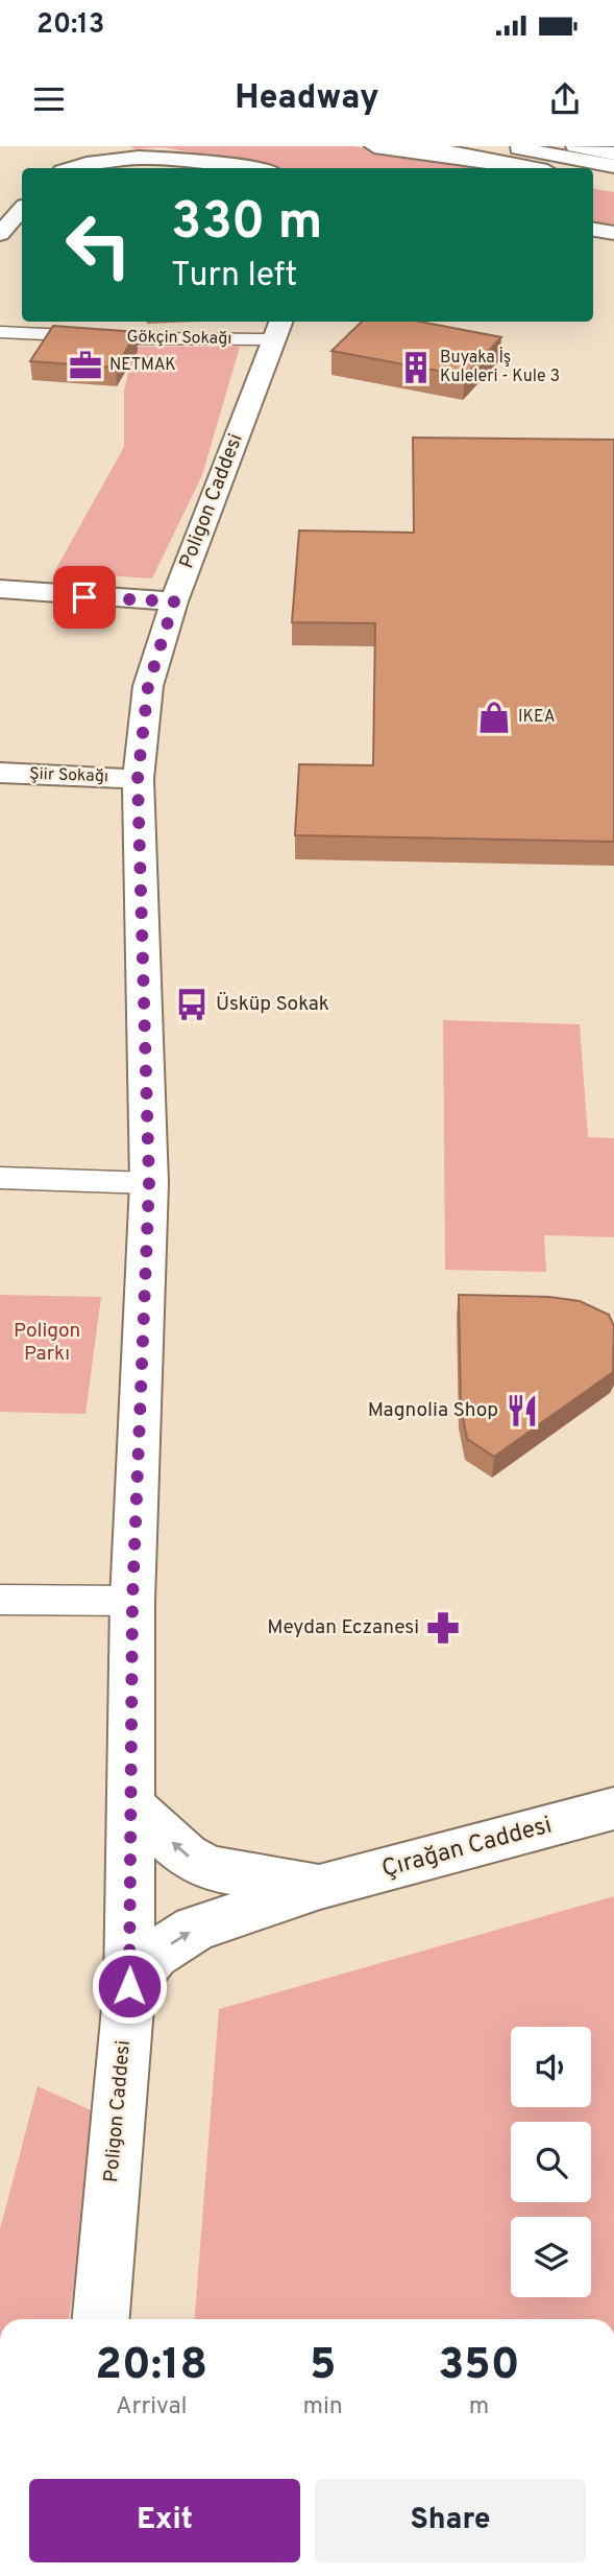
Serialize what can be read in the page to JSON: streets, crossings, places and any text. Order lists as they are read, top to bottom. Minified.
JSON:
{"streets":{"main road":["Poligon Caddesi","Şiir Sokağı","Çırağan Caddesi"],"street":["Gökçin Sokağı"]},"crossings":[["Gökçin Sokağı","Poligon Caddesi"],["Poligon Caddesi","Şiir Sokağı"],["Poligon Caddesi","Çırağan Caddesi"]],"parks":["Poligon Parkı"],"places":{"office":["NETMAK"],"building":["Buyaka İş Kuleleri - Kule 3"],"shop":["IKEA"],"bus stop":["Üsküp Sokak"],"restaurant":["Magnolia Shop"],"pharmacy":["Meydan Eczanesi"]},"page":{"status":"20:13","header":"Headway","turn":["330 m","Turn left"],"eta":["20:18","Arrival","5","min","350","m"],"buttons":["Exit","Share"]}}
